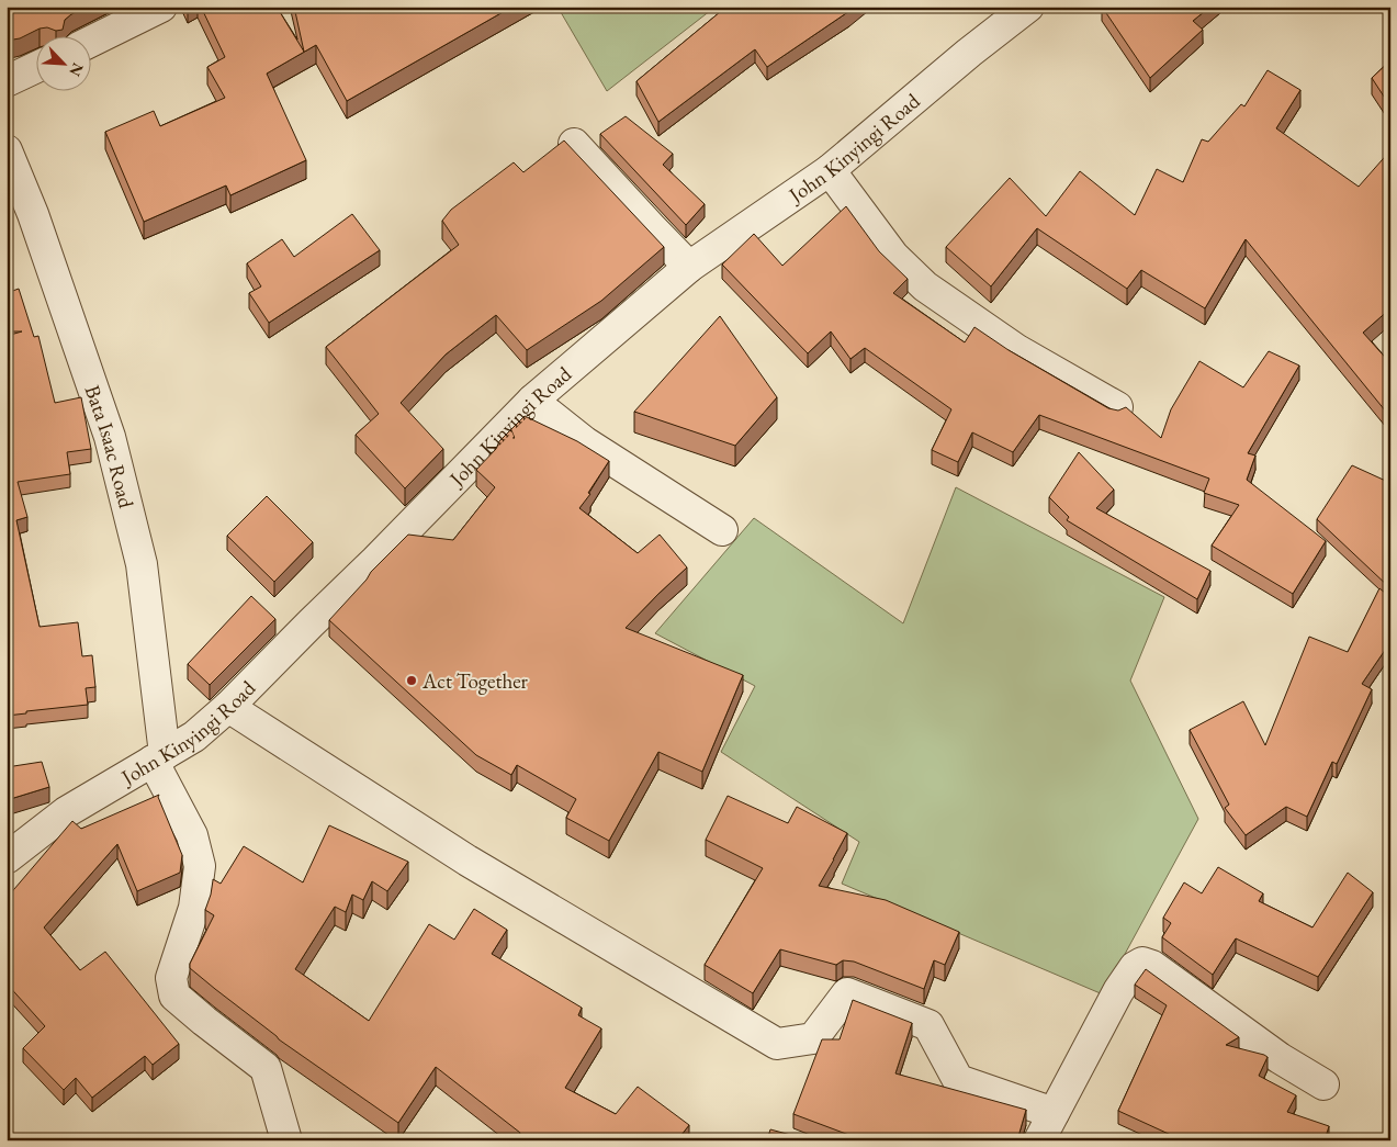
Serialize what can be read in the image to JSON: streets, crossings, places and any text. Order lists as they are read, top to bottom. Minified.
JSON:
{"streets":{"street":["John Kinyingi Road","Bata Isaac Road"]},"crossings":[["John Kinyingi Road","Bata Isaac Road"]],"places":["Act Together"],"north":"bottom right"}
